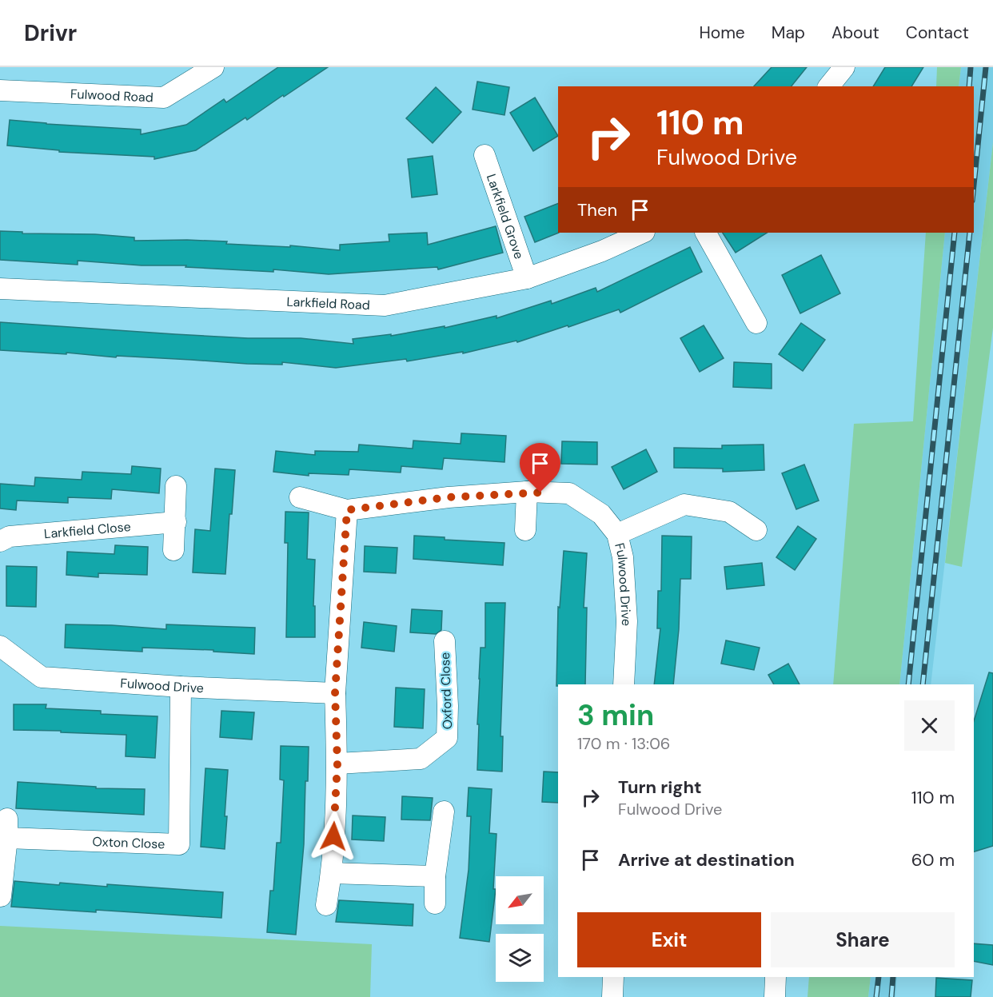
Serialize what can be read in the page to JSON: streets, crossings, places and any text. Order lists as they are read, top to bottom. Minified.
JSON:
{"streets":{"street":["Fulwood Road","Larkfield Grove","Larkfield Road","Larkfield Close","Fulwood Drive","Oxford Close","Oxton Close"]},"crossings":[["Larkfield Grove","Larkfield Road"],["Fulwood Drive","Oxton Close"]],"north":"bottom left","page":{"header":"Drivr","nav":["Home","Map","About","Contact"],"turn":["110 m","Fulwood Drive"],"then":"Then","heading":["3 min","170 m · 13:06"],"list":[{"name":"Turn right","note":"Fulwood Drive","value":"110 m"},{"name":"Arrive at destination","value":"60 m"}],"buttons":["Exit","Share"]}}
